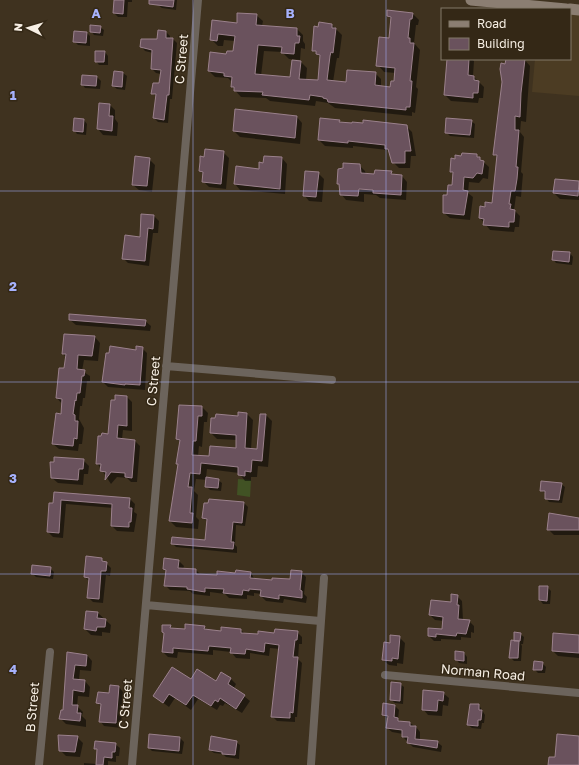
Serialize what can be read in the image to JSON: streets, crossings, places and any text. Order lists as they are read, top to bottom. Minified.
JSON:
{"streets":{"street":["C Street","Norman Road","B Street"]},"legend":["Road","Building"],"north":"left","grid":{"columns":["A","B"],"rows":["1","2","3","4"]}}
